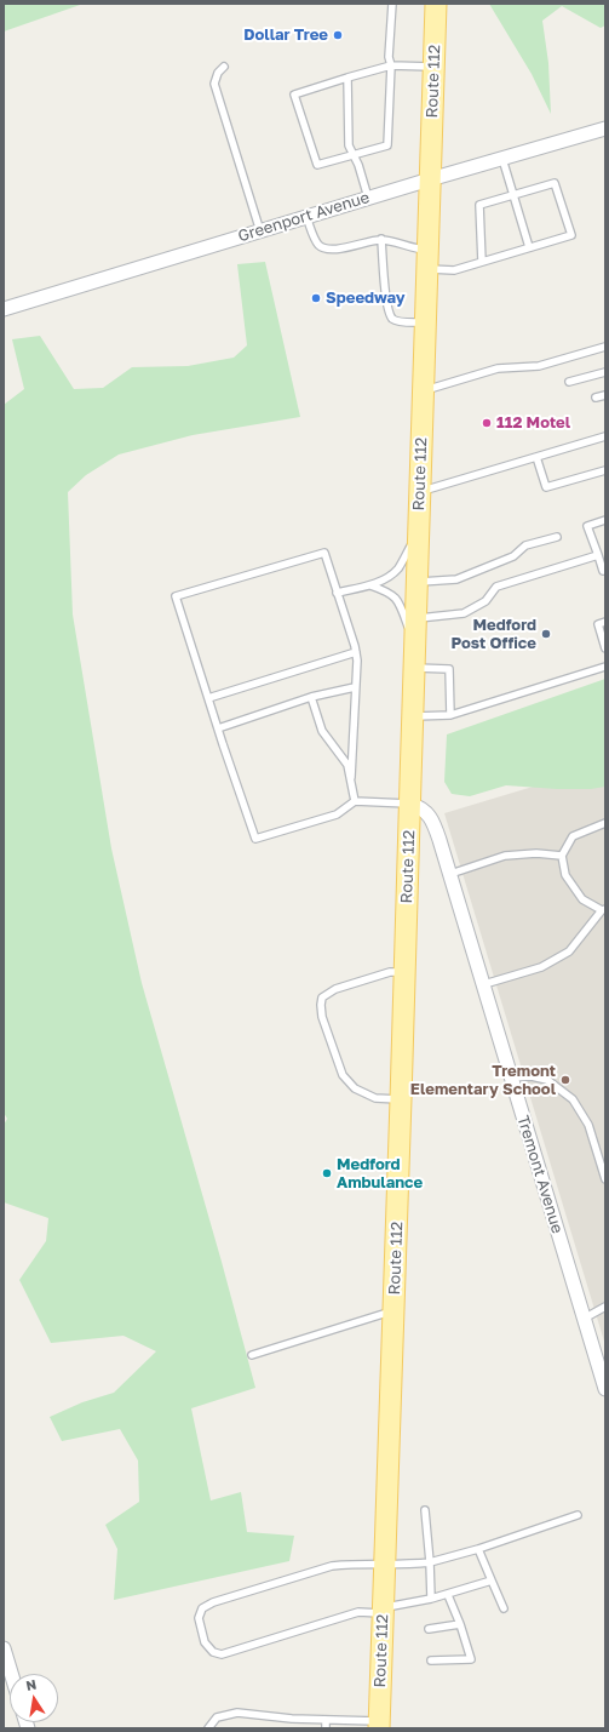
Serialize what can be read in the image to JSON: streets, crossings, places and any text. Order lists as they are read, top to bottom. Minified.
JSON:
{"streets":{"main road":["Route 112"],"street":["Greenport Avenue","Tremont Avenue"]},"crossings":[["Route 112","Greenport Avenue"],["Route 112","Tremont Avenue"]],"places":["Dollar Tree","Speedway","112 Motel","Medford Post Office","Tremont Elementary School","Medford Ambulance"],"north":"top"}
